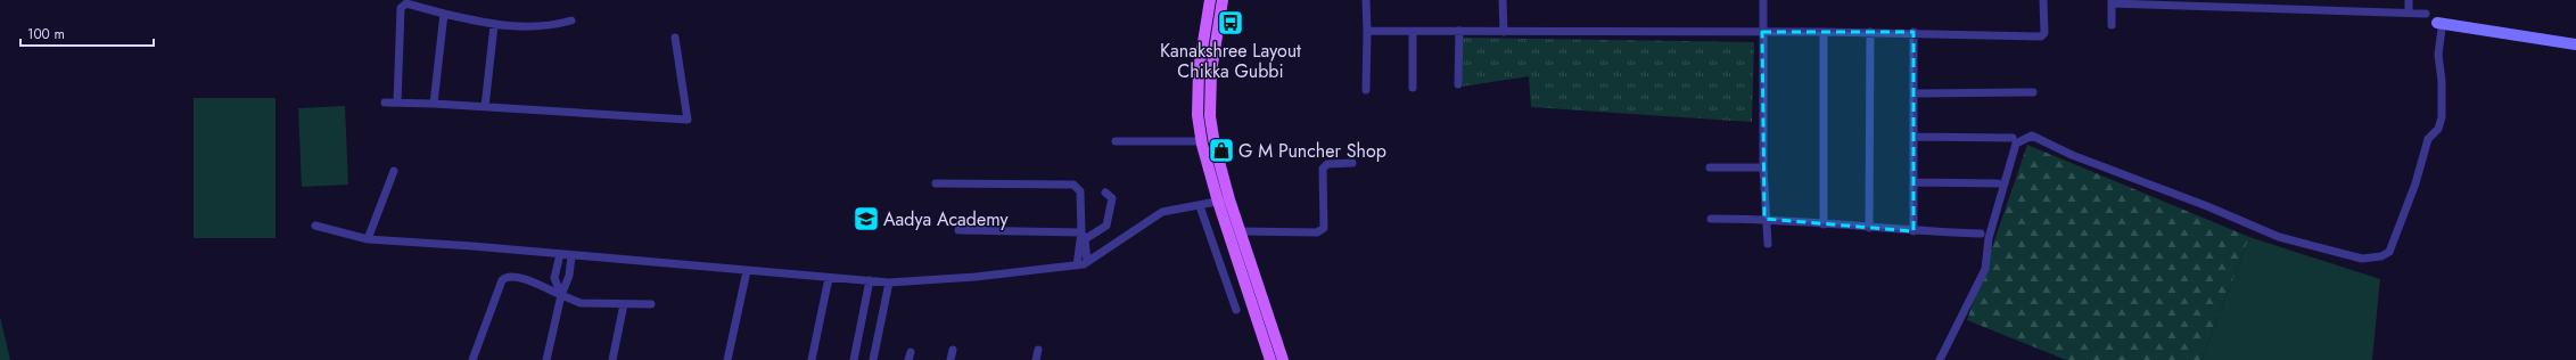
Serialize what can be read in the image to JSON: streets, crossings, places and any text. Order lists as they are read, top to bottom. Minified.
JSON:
{"places":{"bus stop":["Kanakshree Layout Chikka Gubbi"],"shop":["G M Puncher Shop"],"school or university":["Aadya Academy"]},"scale_bar":"100 m"}
